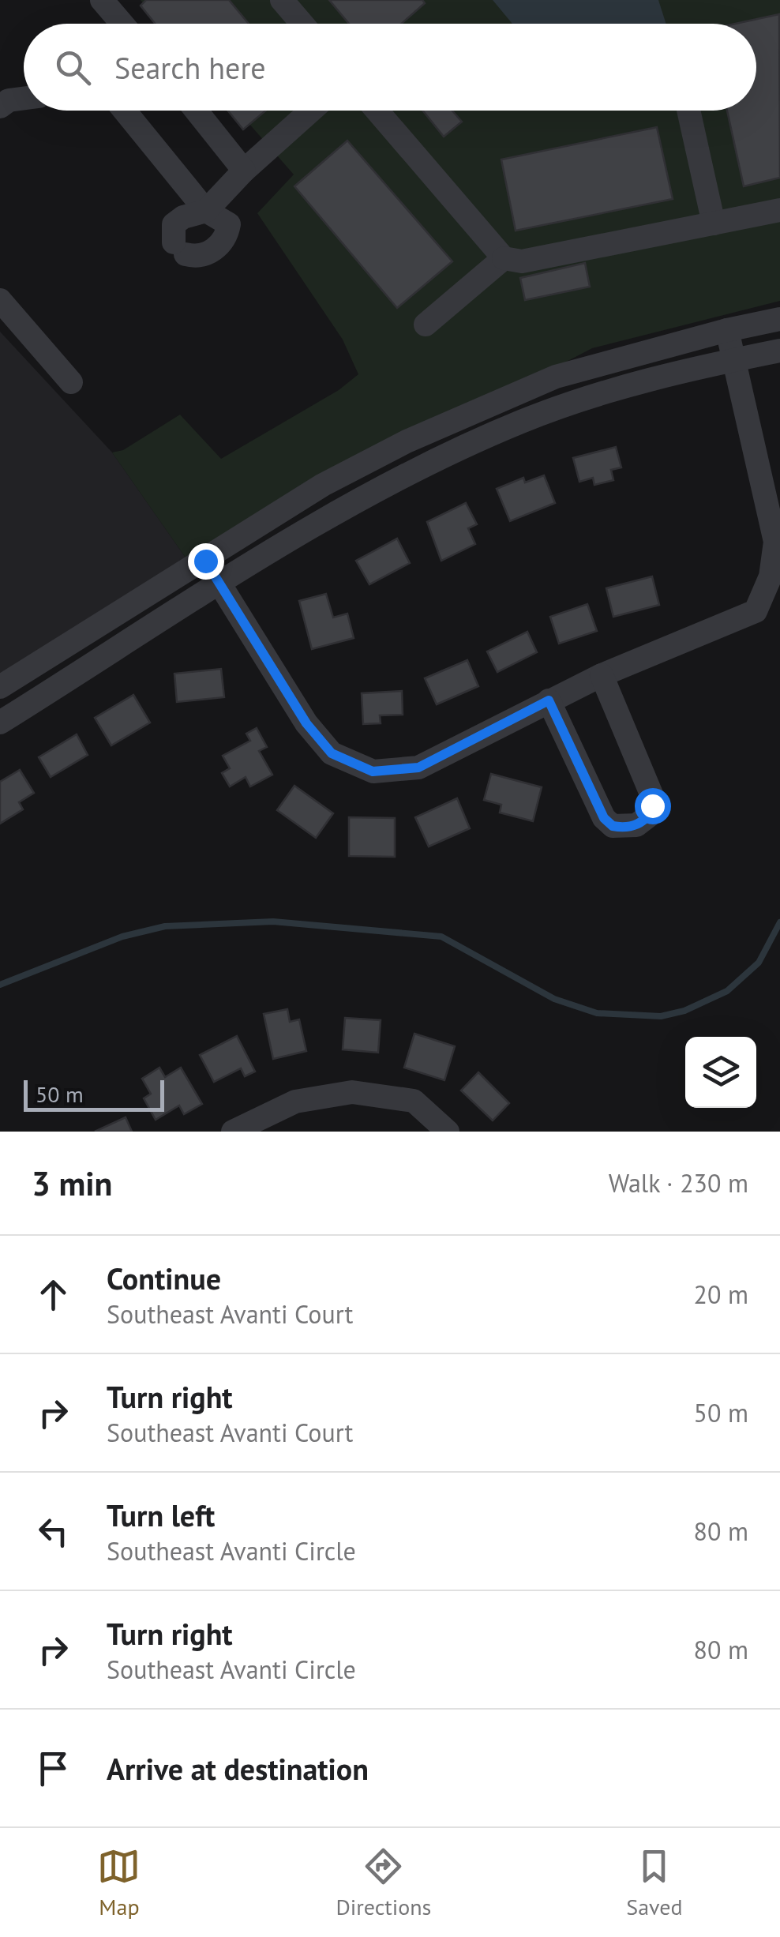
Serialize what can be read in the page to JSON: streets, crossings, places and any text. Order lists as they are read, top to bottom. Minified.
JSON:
{"scale_bar":"50 m","page":{"search":"Search here","scale":"50 m","heading":["3 min","Walk · 230 m"],"list":[["Continue","Southeast Avanti Court","20 m"],["Turn right","Southeast Avanti Court","50 m"],["Turn left","Southeast Avanti Circle","80 m"],["Turn right","Southeast Avanti Circle","80 m"],"Arrive at destination"],"nav":["Map","Directions","Saved"]}}
